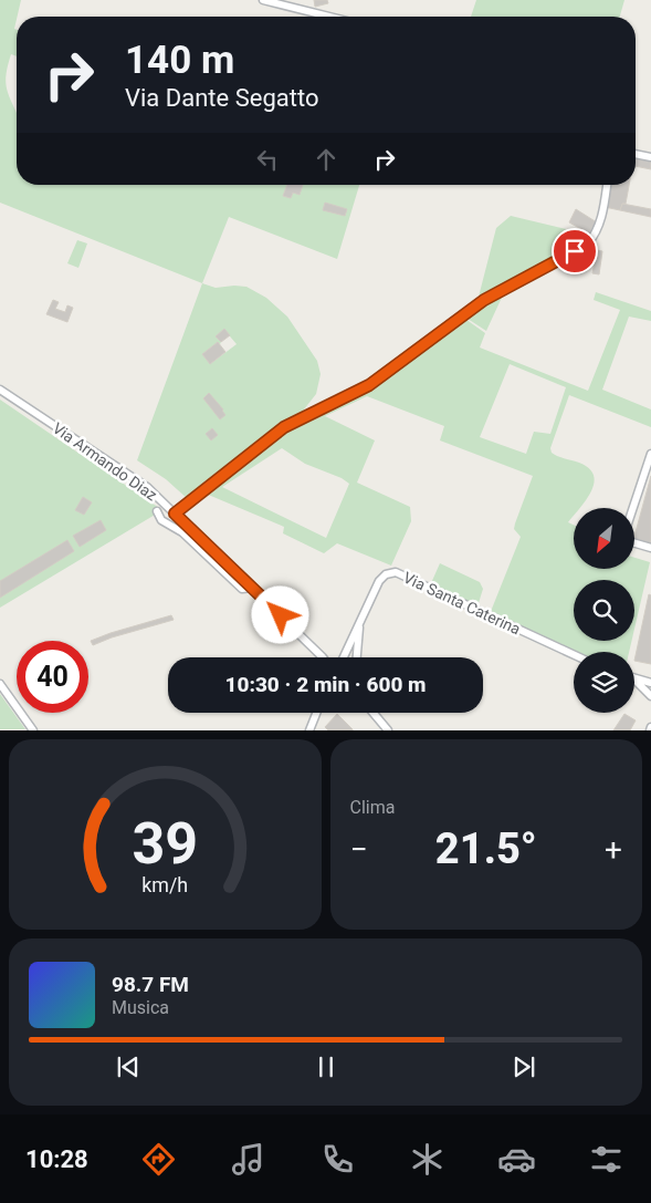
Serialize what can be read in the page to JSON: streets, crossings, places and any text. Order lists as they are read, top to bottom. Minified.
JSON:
{"streets":{"street":["Via Armando Diaz","Via Santa Caterina"]},"north":"bottom left","page":{"turn":["140 m","Via Dante Segatto"],"limit":"40","trip":"10:30 · 2 min · 600 m","tile":"Clima","heat":["−","21.5°","+"],"song":["98.7 FM","Musica"],"tabs":"10:28","gauge":["39","km/h"]}}
